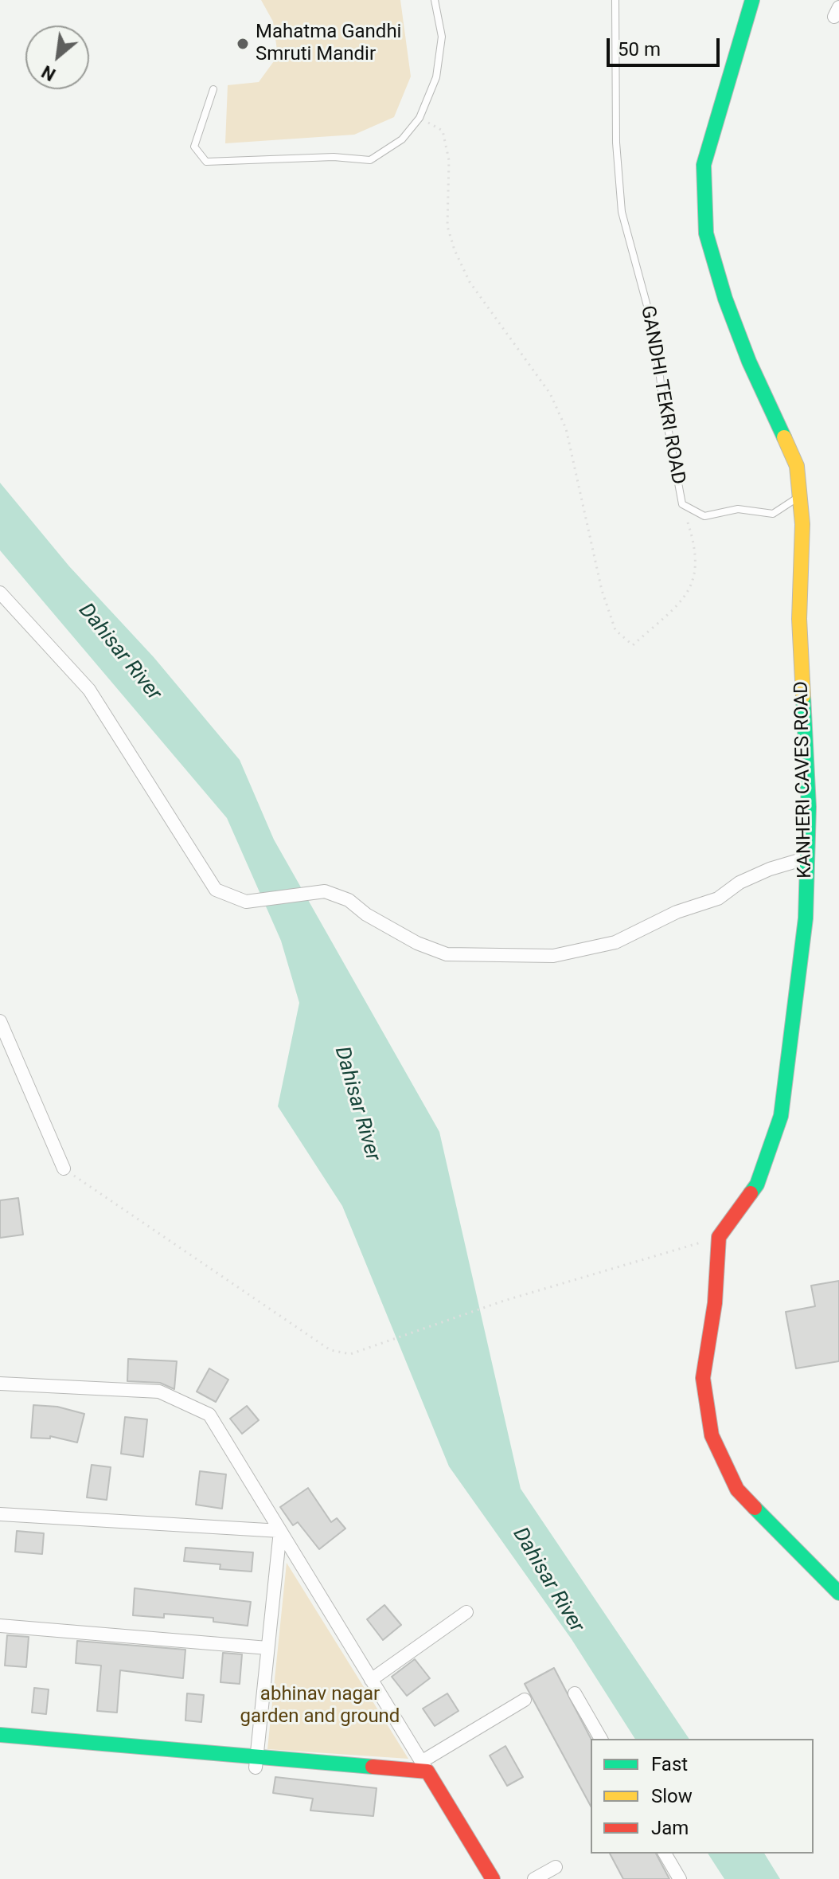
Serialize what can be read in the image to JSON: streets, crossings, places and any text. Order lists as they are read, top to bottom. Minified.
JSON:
{"streets":{"street":["KANHERI CAVES ROAD"],"lane":["GANDHI TEKRI ROAD"]},"crossings":[["GANDHI TEKRI ROAD","KANHERI CAVES ROAD"]],"water":["Dahisar River"],"parks":["abhinav nagar garden and ground"],"places":["Mahatma Gandhi Smruti Mandir"],"legend":["Fast","Slow","Jam"],"scale_bar":"50 m","north":"bottom left"}
